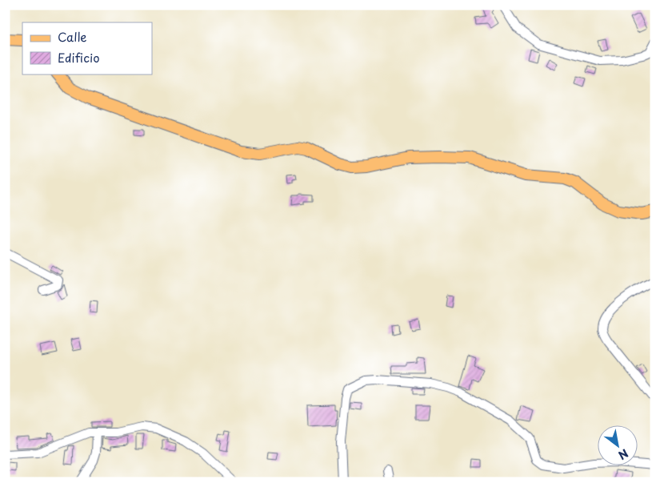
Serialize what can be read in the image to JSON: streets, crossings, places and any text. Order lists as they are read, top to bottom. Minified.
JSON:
{"legend":["Calle","Edificio"],"north":"bottom right"}
